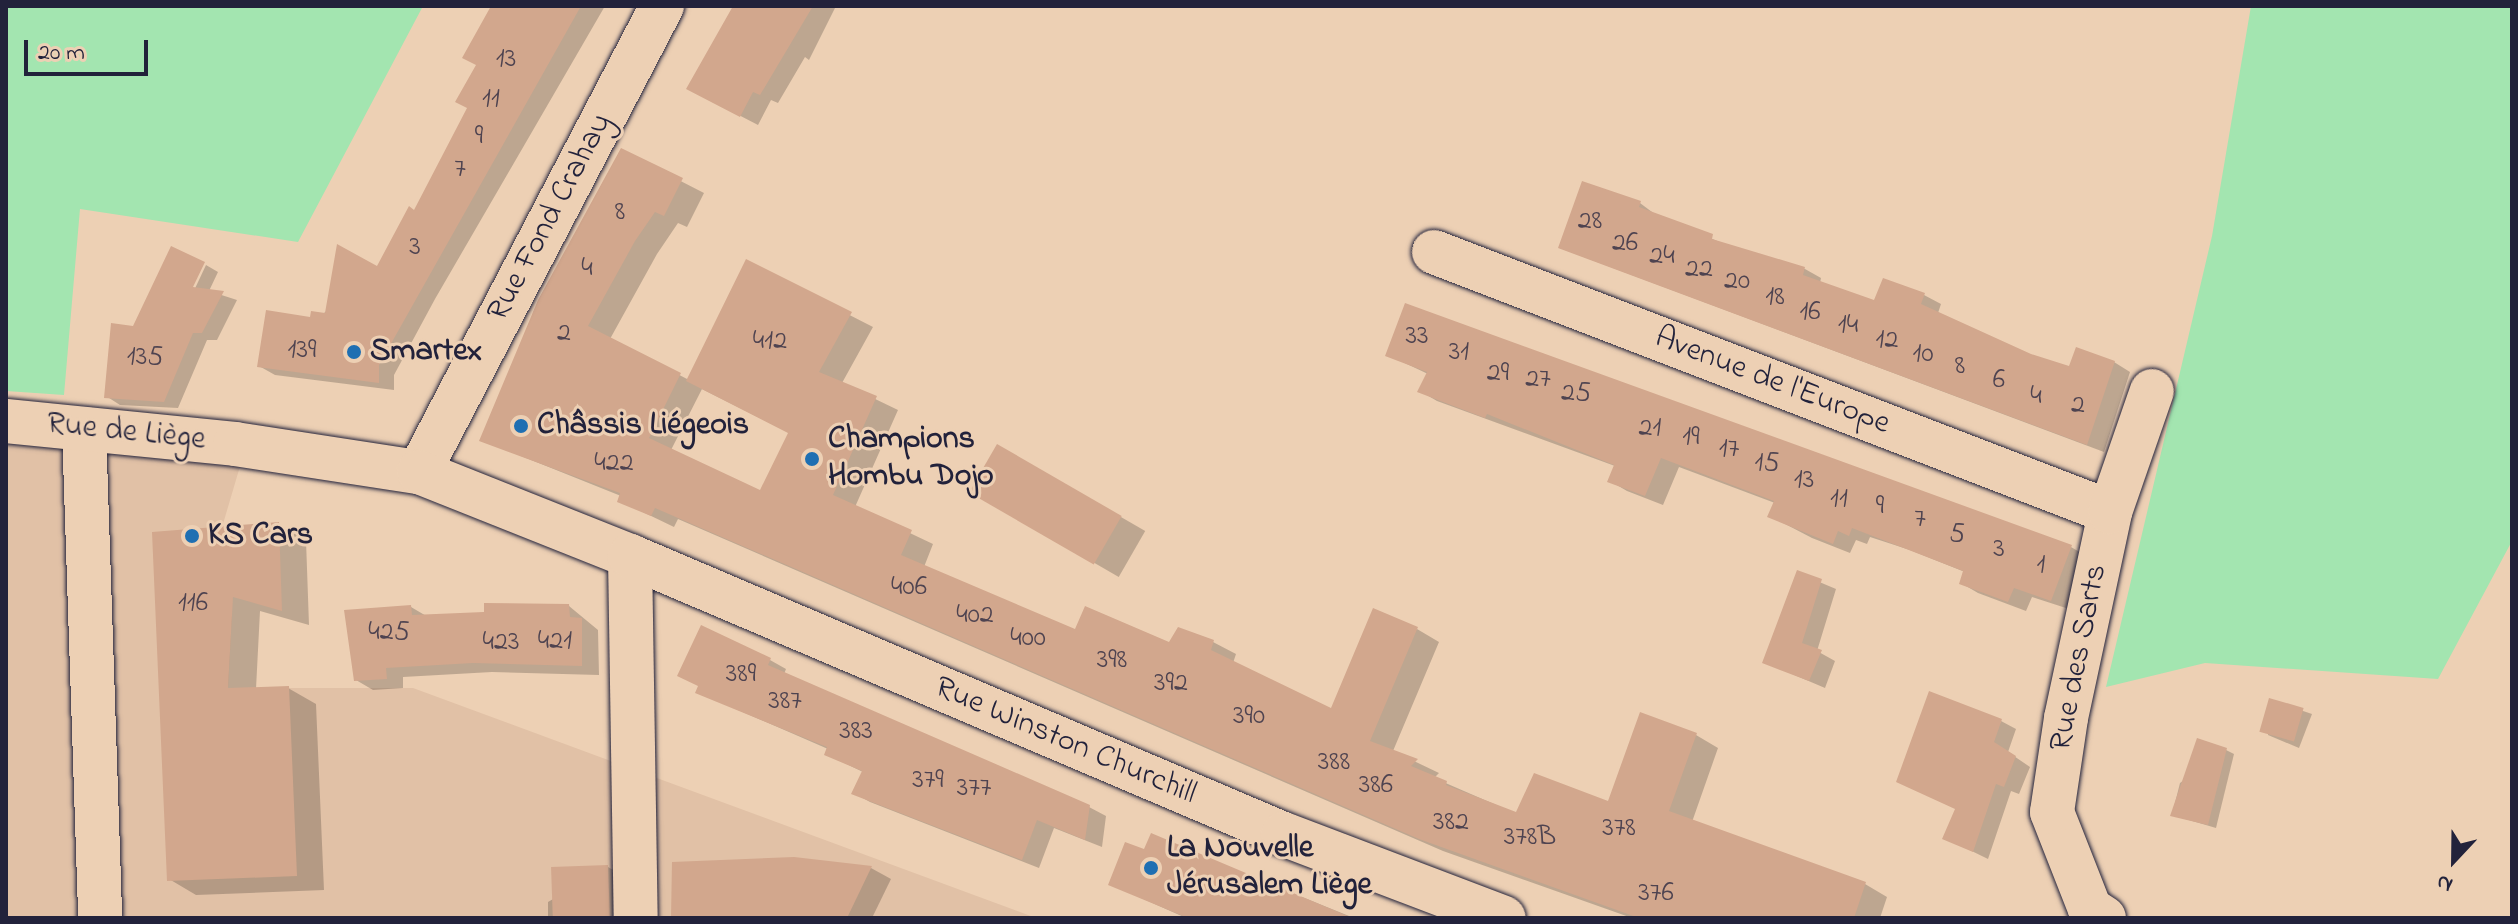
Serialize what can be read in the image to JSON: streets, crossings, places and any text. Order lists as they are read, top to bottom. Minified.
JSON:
{"streets":{"street":["Rue Fond Crahay","Avenue de l'Europe","Rue de Liège","Rue des Sarts","Rue Winston Churchill"]},"crossings":[["Rue Fond Crahay","Rue Winston Churchill"],["Avenue de l'Europe","Rue des Sarts"],["Rue de Liège","Rue Winston Churchill"]],"places":["Smartex","Châssis Liégeois","Champions Hombu Dojo","KS Cars","La Nouvelle Jérusalem Liège"],"house_numbers":["13","11","9","7","8","28","26","3","24","4","22","20","18","16","14","2","33","12","412","139","31","10","135","8","29","27","6","25","4","2","21","19","17","422","15","13","11","9","7","5","3","1","406","116","402","425","400","421","423","398","389","392","387","390","383","388","379","386","377","382","378","378B","376"],"scale_bar":"20 m","north":"bottom"}
